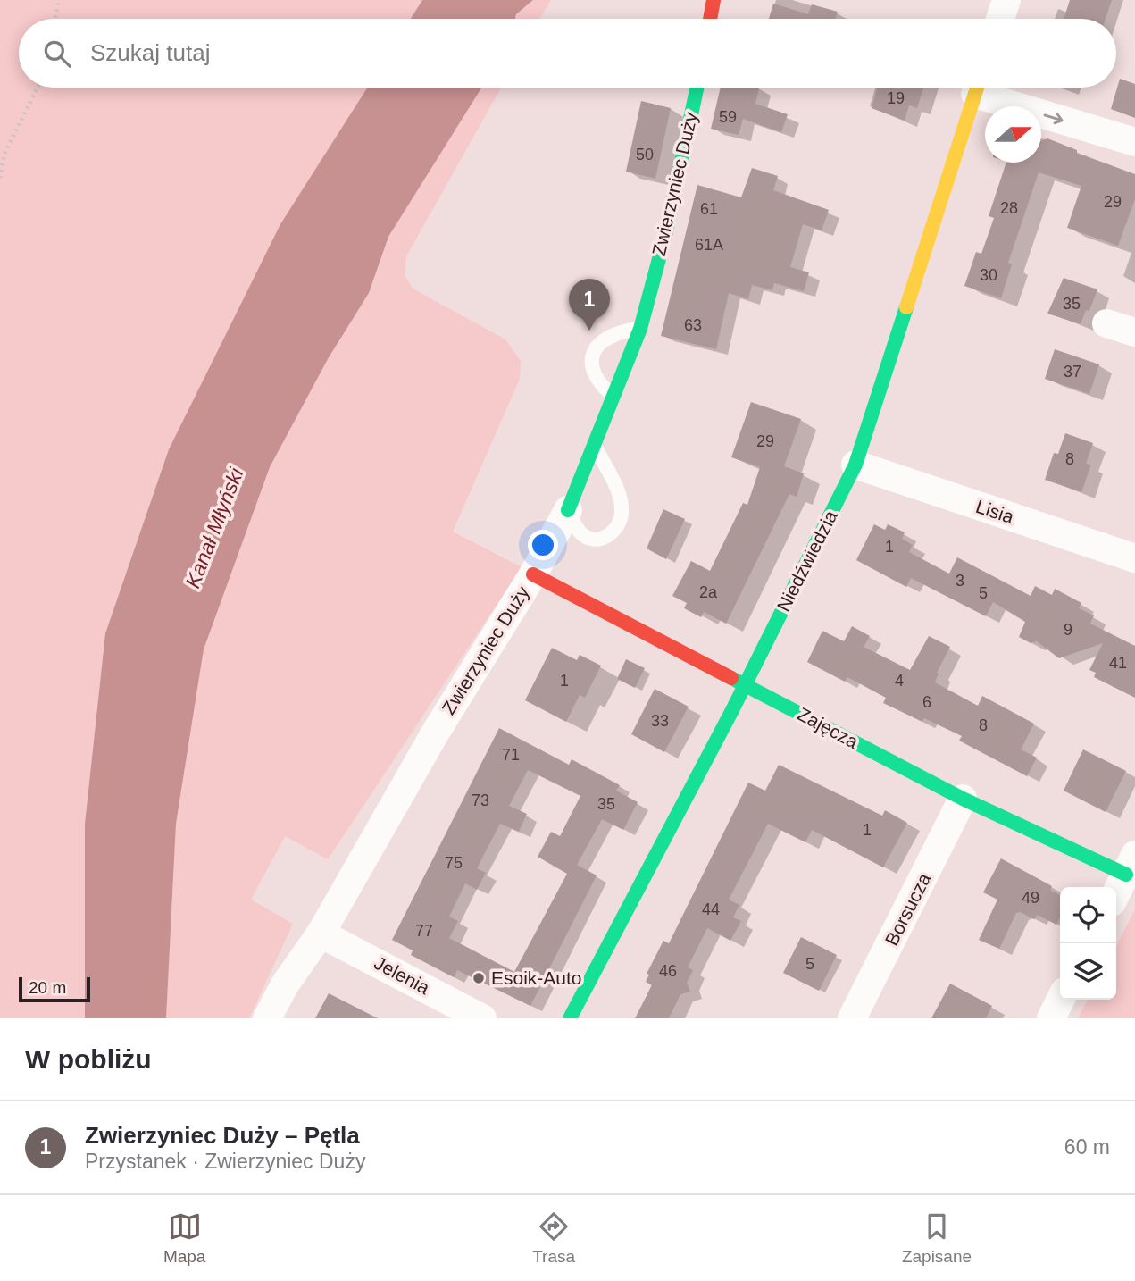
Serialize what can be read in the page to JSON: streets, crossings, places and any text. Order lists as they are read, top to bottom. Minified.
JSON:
{"streets":{"street":["Zwierzyniec Duży","Lisia","Niedźwiedzia","Zajęcza","Borsucza","Jelenia"]},"crossings":[["Zwierzyniec Duży","Zajęcza"],["Zwierzyniec Duży","Jelenia"],["Lisia","Niedźwiedzia"],["Niedźwiedzia","Zajęcza"],["Zajęcza","Borsucza"]],"water":["Kanał Młyński"],"places":["Esoik-Auto"],"house_numbers":["19","59","50","29","28","61","61A","30","35","63","37","29","8","1","3","2a","5","9","41","1","4","6","33","8","71","73","35","1","75","49","44","77","5","46"],"scale_bar":"20 m","north":"right","page":{"search":"Szukaj tutaj","pins":"1","scale":"20 m","heading":"W pobliżu","list":[{"mark":"1","name":"Zwierzyniec Duży – Pętla","note":"Przystanek · Zwierzyniec Duży","value":"60 m"}],"nav":["Mapa","Trasa","Zapisane"]}}
